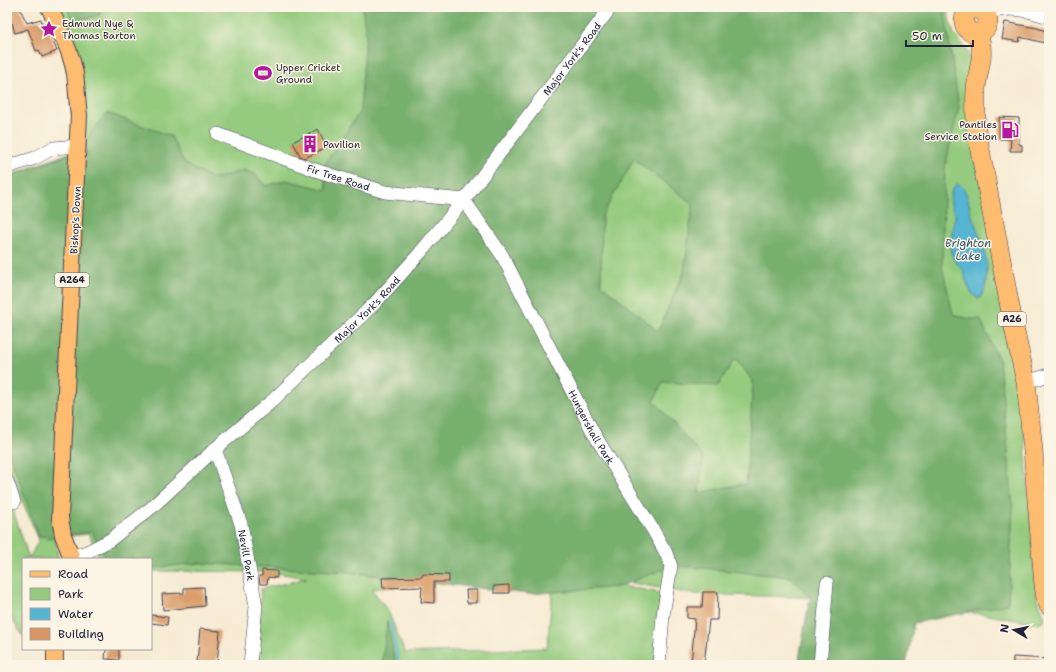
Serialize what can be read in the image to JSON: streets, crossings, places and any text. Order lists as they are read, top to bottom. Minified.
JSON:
{"streets":{"highway":["A26"],"main road":["Bishop's Down","A264"],"street":["Major York's Road","Fir Tree Road","Hungershall Park","Nevill Park"]},"crossings":[["Major York's Road","Fir Tree Road"],["Major York's Road","Bishop's Down"],["Major York's Road","Hungershall Park"],["Major York's Road","Nevill Park"],["Fir Tree Road","Hungershall Park"]],"water":["Brighton Lake"],"places":{"place":["Edmund Nye & Thomas Barton"],"sports":["Upper Cricket Ground"],"fuel station":["Pantiles Service Station"],"building":["Pavilion"]},"legend":["Road","Park","Water","Building"],"scale_bar":"50 m","north":"left"}
